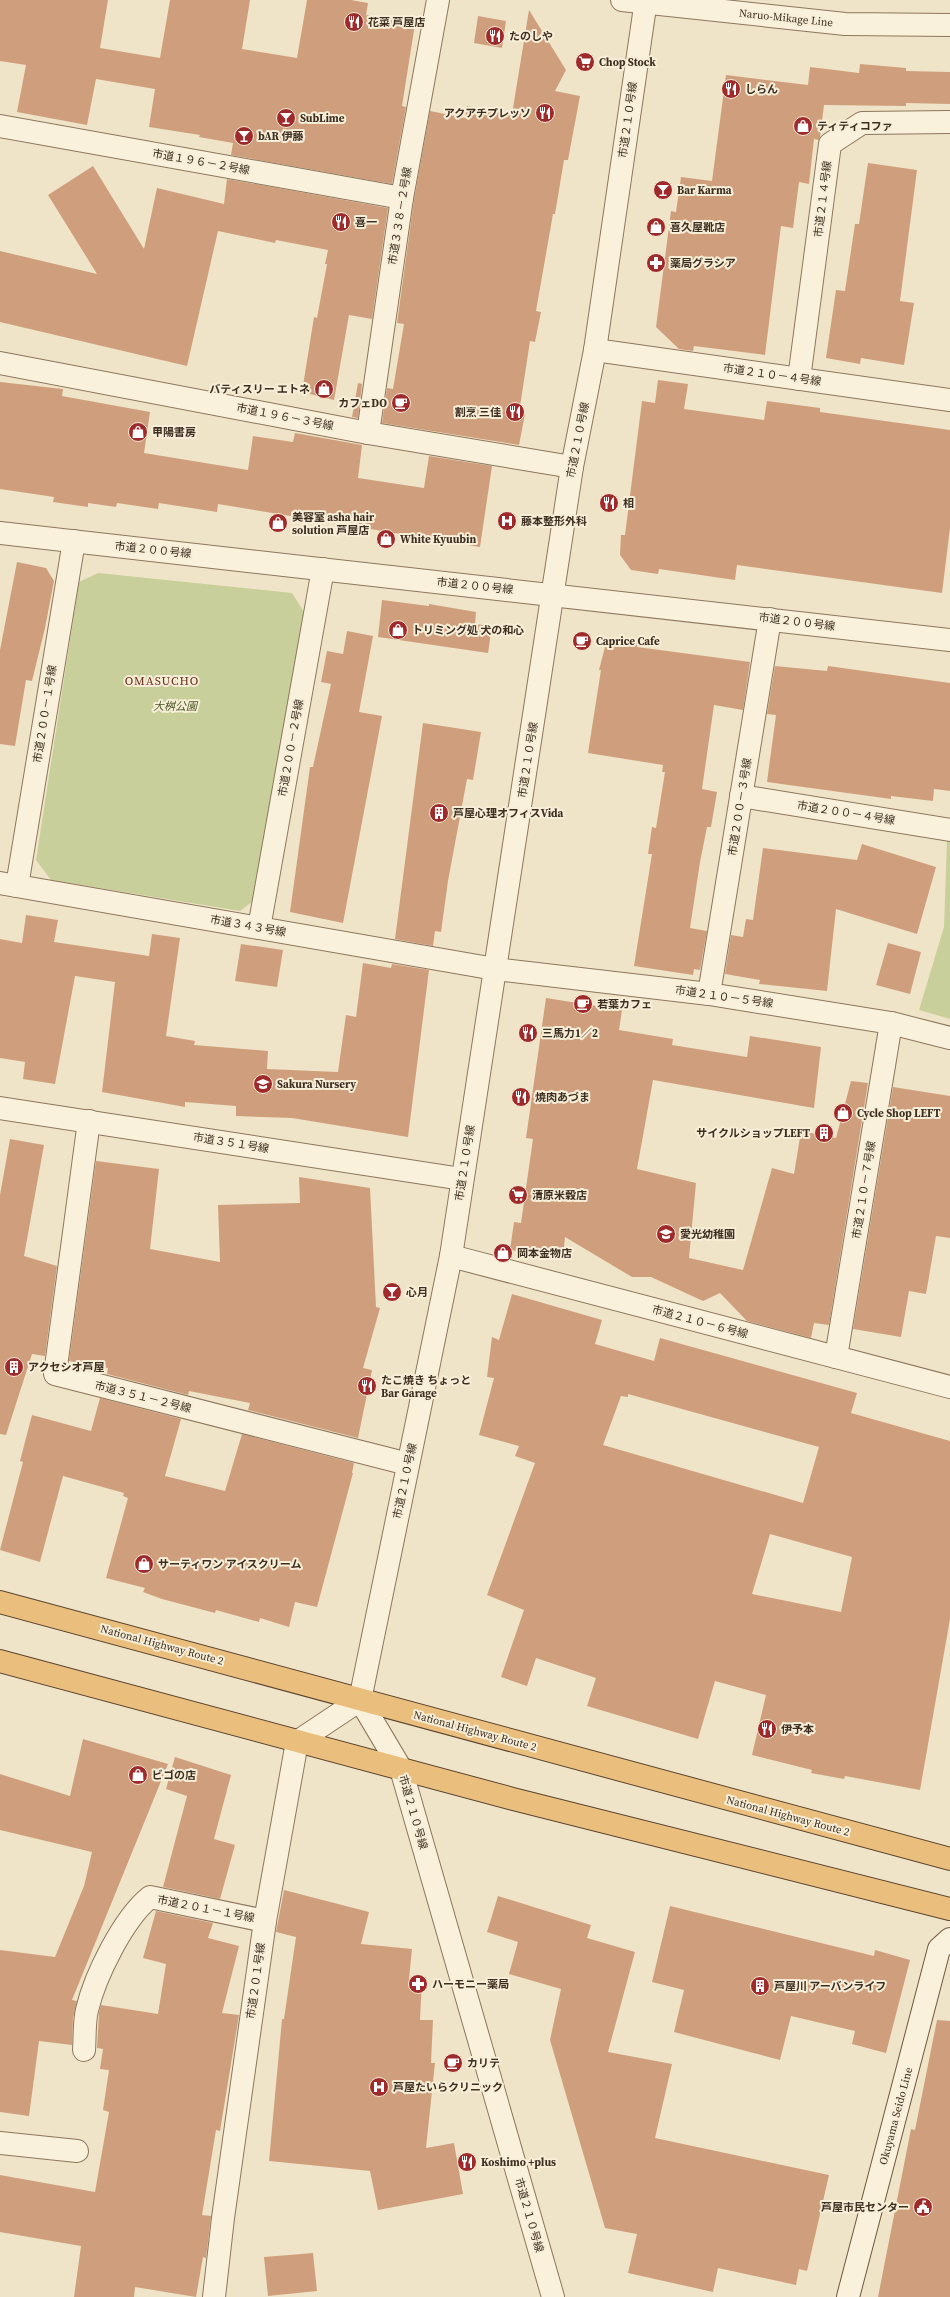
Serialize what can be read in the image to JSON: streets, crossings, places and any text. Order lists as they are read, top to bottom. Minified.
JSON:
{"streets":{"highway":["National Highway Route 2"],"street":["Naruo-Mikage Line","市道２１０号線","市道１９６－２号線","市道２１４号線","市道３３８－２号線","市道２１０－４号線","市道１９６－３号線","市道２００号線","市道２００－１号線","市道２００－２号線","市道２００－３号線","市道２００－４号線","市道３４３号線","市道２１０－５号線","市道３５１号線","市道２１０－７号線","市道２１０－６号線","市道３５１－２号線","市道２０１－１号線","市道２０１号線","Okuyama Seido Line"]},"crossings":[["Naruo-Mikage Line","市道２１０号線"],["市道２１０号線","市道２１０－４号線"],["市道２１０号線","市道１９６－３号線"],["市道２１０号線","市道２００号線"],["市道２１０号線","市道３４３号線"],["市道２１０号線","市道２１０－５号線"],["市道２１０号線","市道３５１号線"],["市道２１０号線","市道２１０－６号線"],["市道２１０号線","市道３５１－２号線"],["市道２１０号線","National Highway Route 2"],["市道１９６－２号線","市道３３８－２号線"],["市道２１４号線","市道２１０－４号線"],["市道３３８－２号線","市道１９６－３号線"],["市道２００号線","市道２００－１号線"],["市道２００号線","市道２００－２号線"],["市道２００号線","市道２００－３号線"],["市道２００－１号線","市道３４３号線"],["市道２００－２号線","市道３４３号線"],["市道２００－３号線","市道２００－４号線"],["市道２００－３号線","市道２１０－５号線"],["市道３４３号線","市道２１０－５号線"],["市道２１０－５号線","市道２１０－７号線"],["市道３５１号線","市道３５１－２号線"],["市道２１０－７号線","市道２１０－６号線"],["市道２０１－１号線","市道２０１号線"]],"districts":["OMASUCHO"],"parks":["大桝公園"],"places":{"restaurant":["花菜 芦屋店","たのしや","しらん","アクアチプレッソ","喜一","割烹 三佳","相","三馬力1／2","焼肉あづま","たこ焼き ちょっと Bar Garage","伊予本","Koshimo +plus"],"supermarket":["Chop Stock","清原米穀店"],"bar":["SubLime","bAR 伊藤","Bar Karma","心月"],"shop":["ティティコファ","喜久屋靴店","バティスリー エトネ","甲陽書房","美容室 asha hair solution 芦屋店","White Kyuubin","トリミング処 犬の和心","Cycle Shop LEFT","岡本金物店","サーティワン アイスクリーム","ビゴの店"],"pharmacy":["薬局グラシア","ハーモニー薬局"],"cafe":["カフェDO","Caprice Cafe","若葉カフェ","カリテ"],"hospital":["藤本整形外科","芦屋たいらクリニック"],"building":["芦屋心理オフィスVida","サイクルショップLEFT","アクセシオ芦屋","芦屋川 アーバンライフ"],"school or university":["Sakura Nursery","愛光幼稚園"],"public building":["芦屋市民センター"]}}
